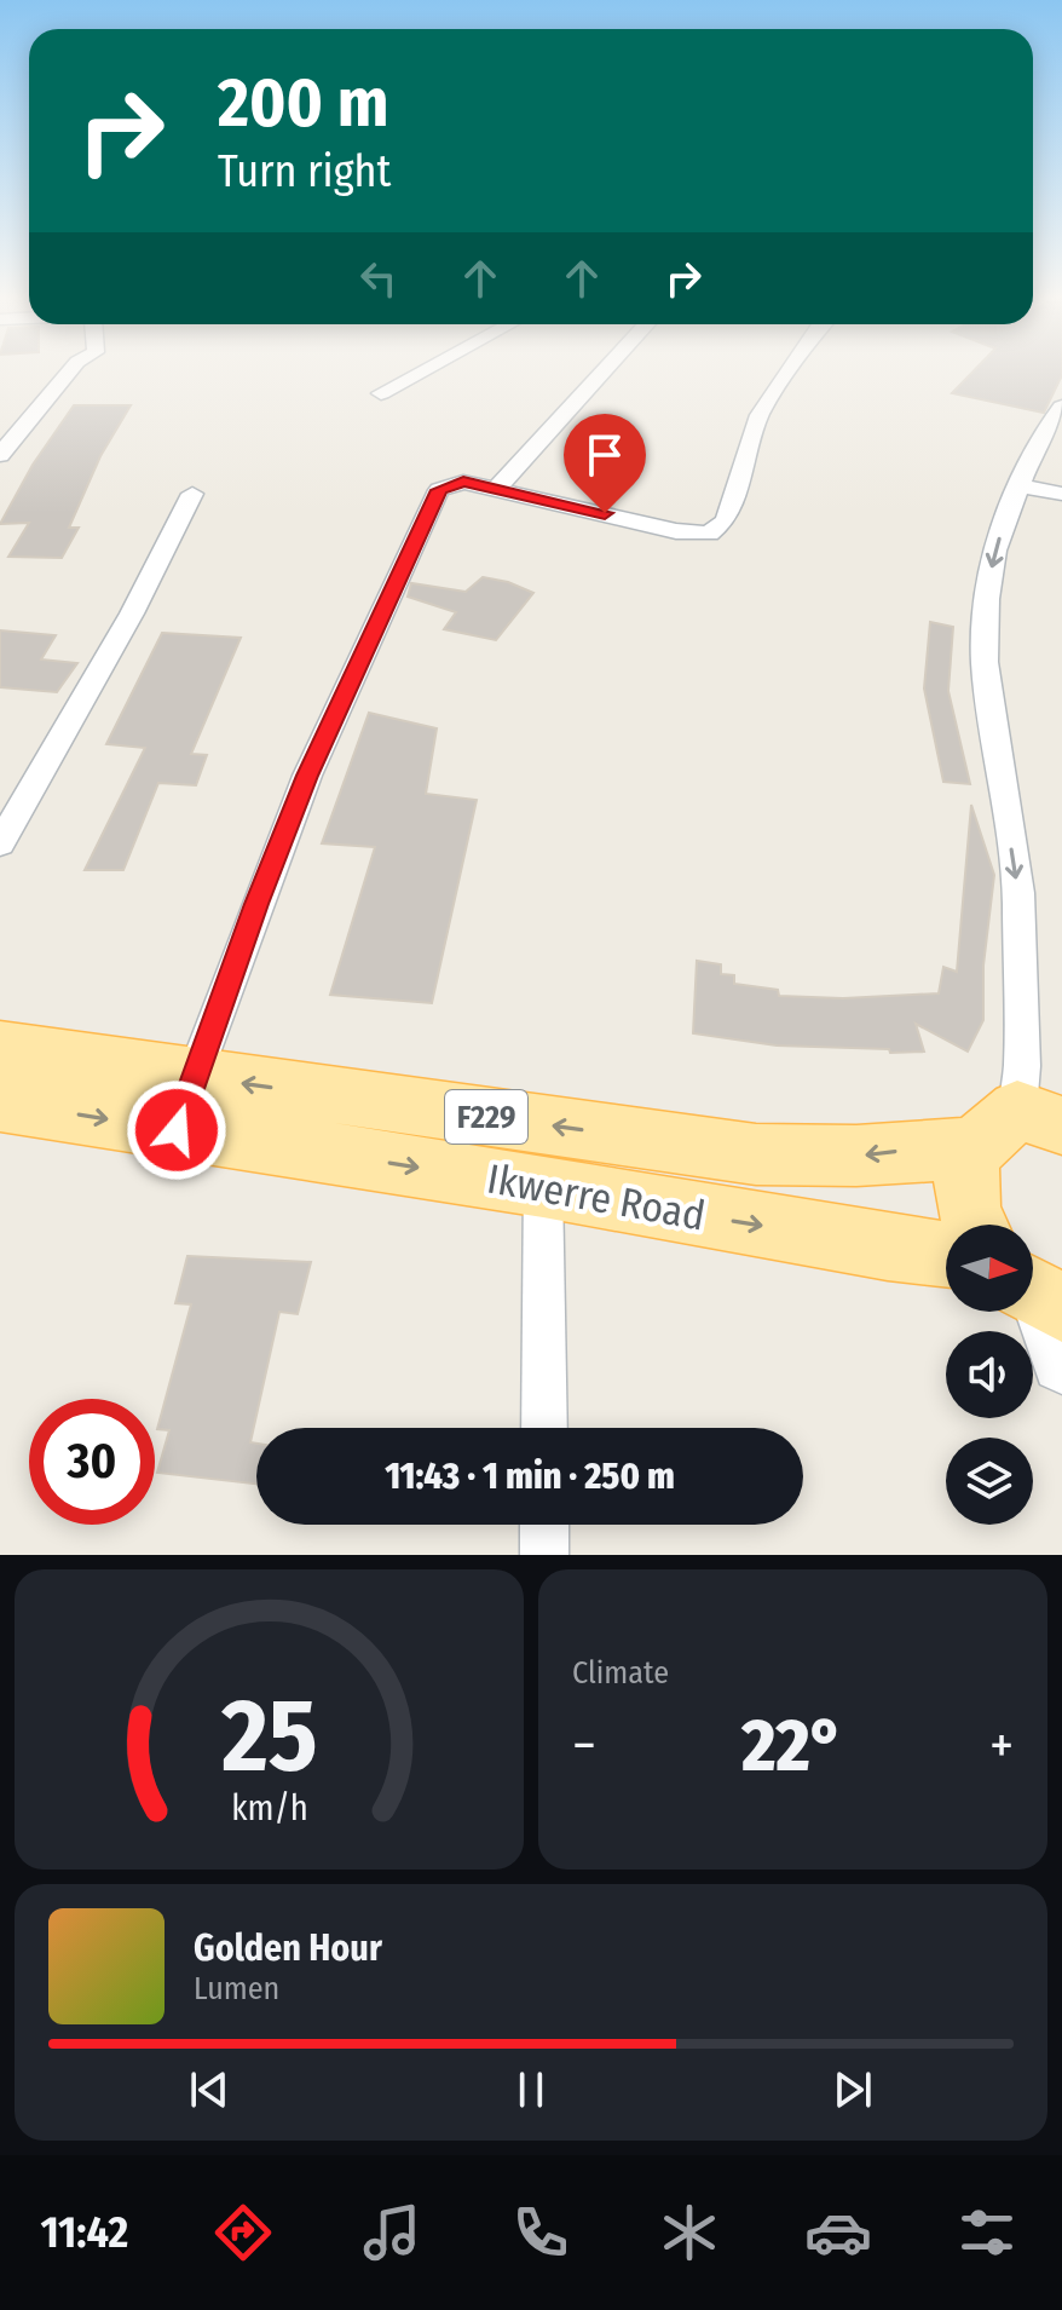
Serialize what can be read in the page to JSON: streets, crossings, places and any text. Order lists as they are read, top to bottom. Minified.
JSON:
{"streets":{"main road":["F229","Ikwerre Road"]},"crossings":[["F229","Ikwerre Road"]],"north":"right","page":{"turn":["200 m","Turn right"],"limit":"30","trip":"11:43 · 1 min · 250 m","tile":"Climate","heat":["−","22°","+"],"song":["Golden Hour","Lumen"],"tabs":"11:42","gauge":["25","km/h"]}}
